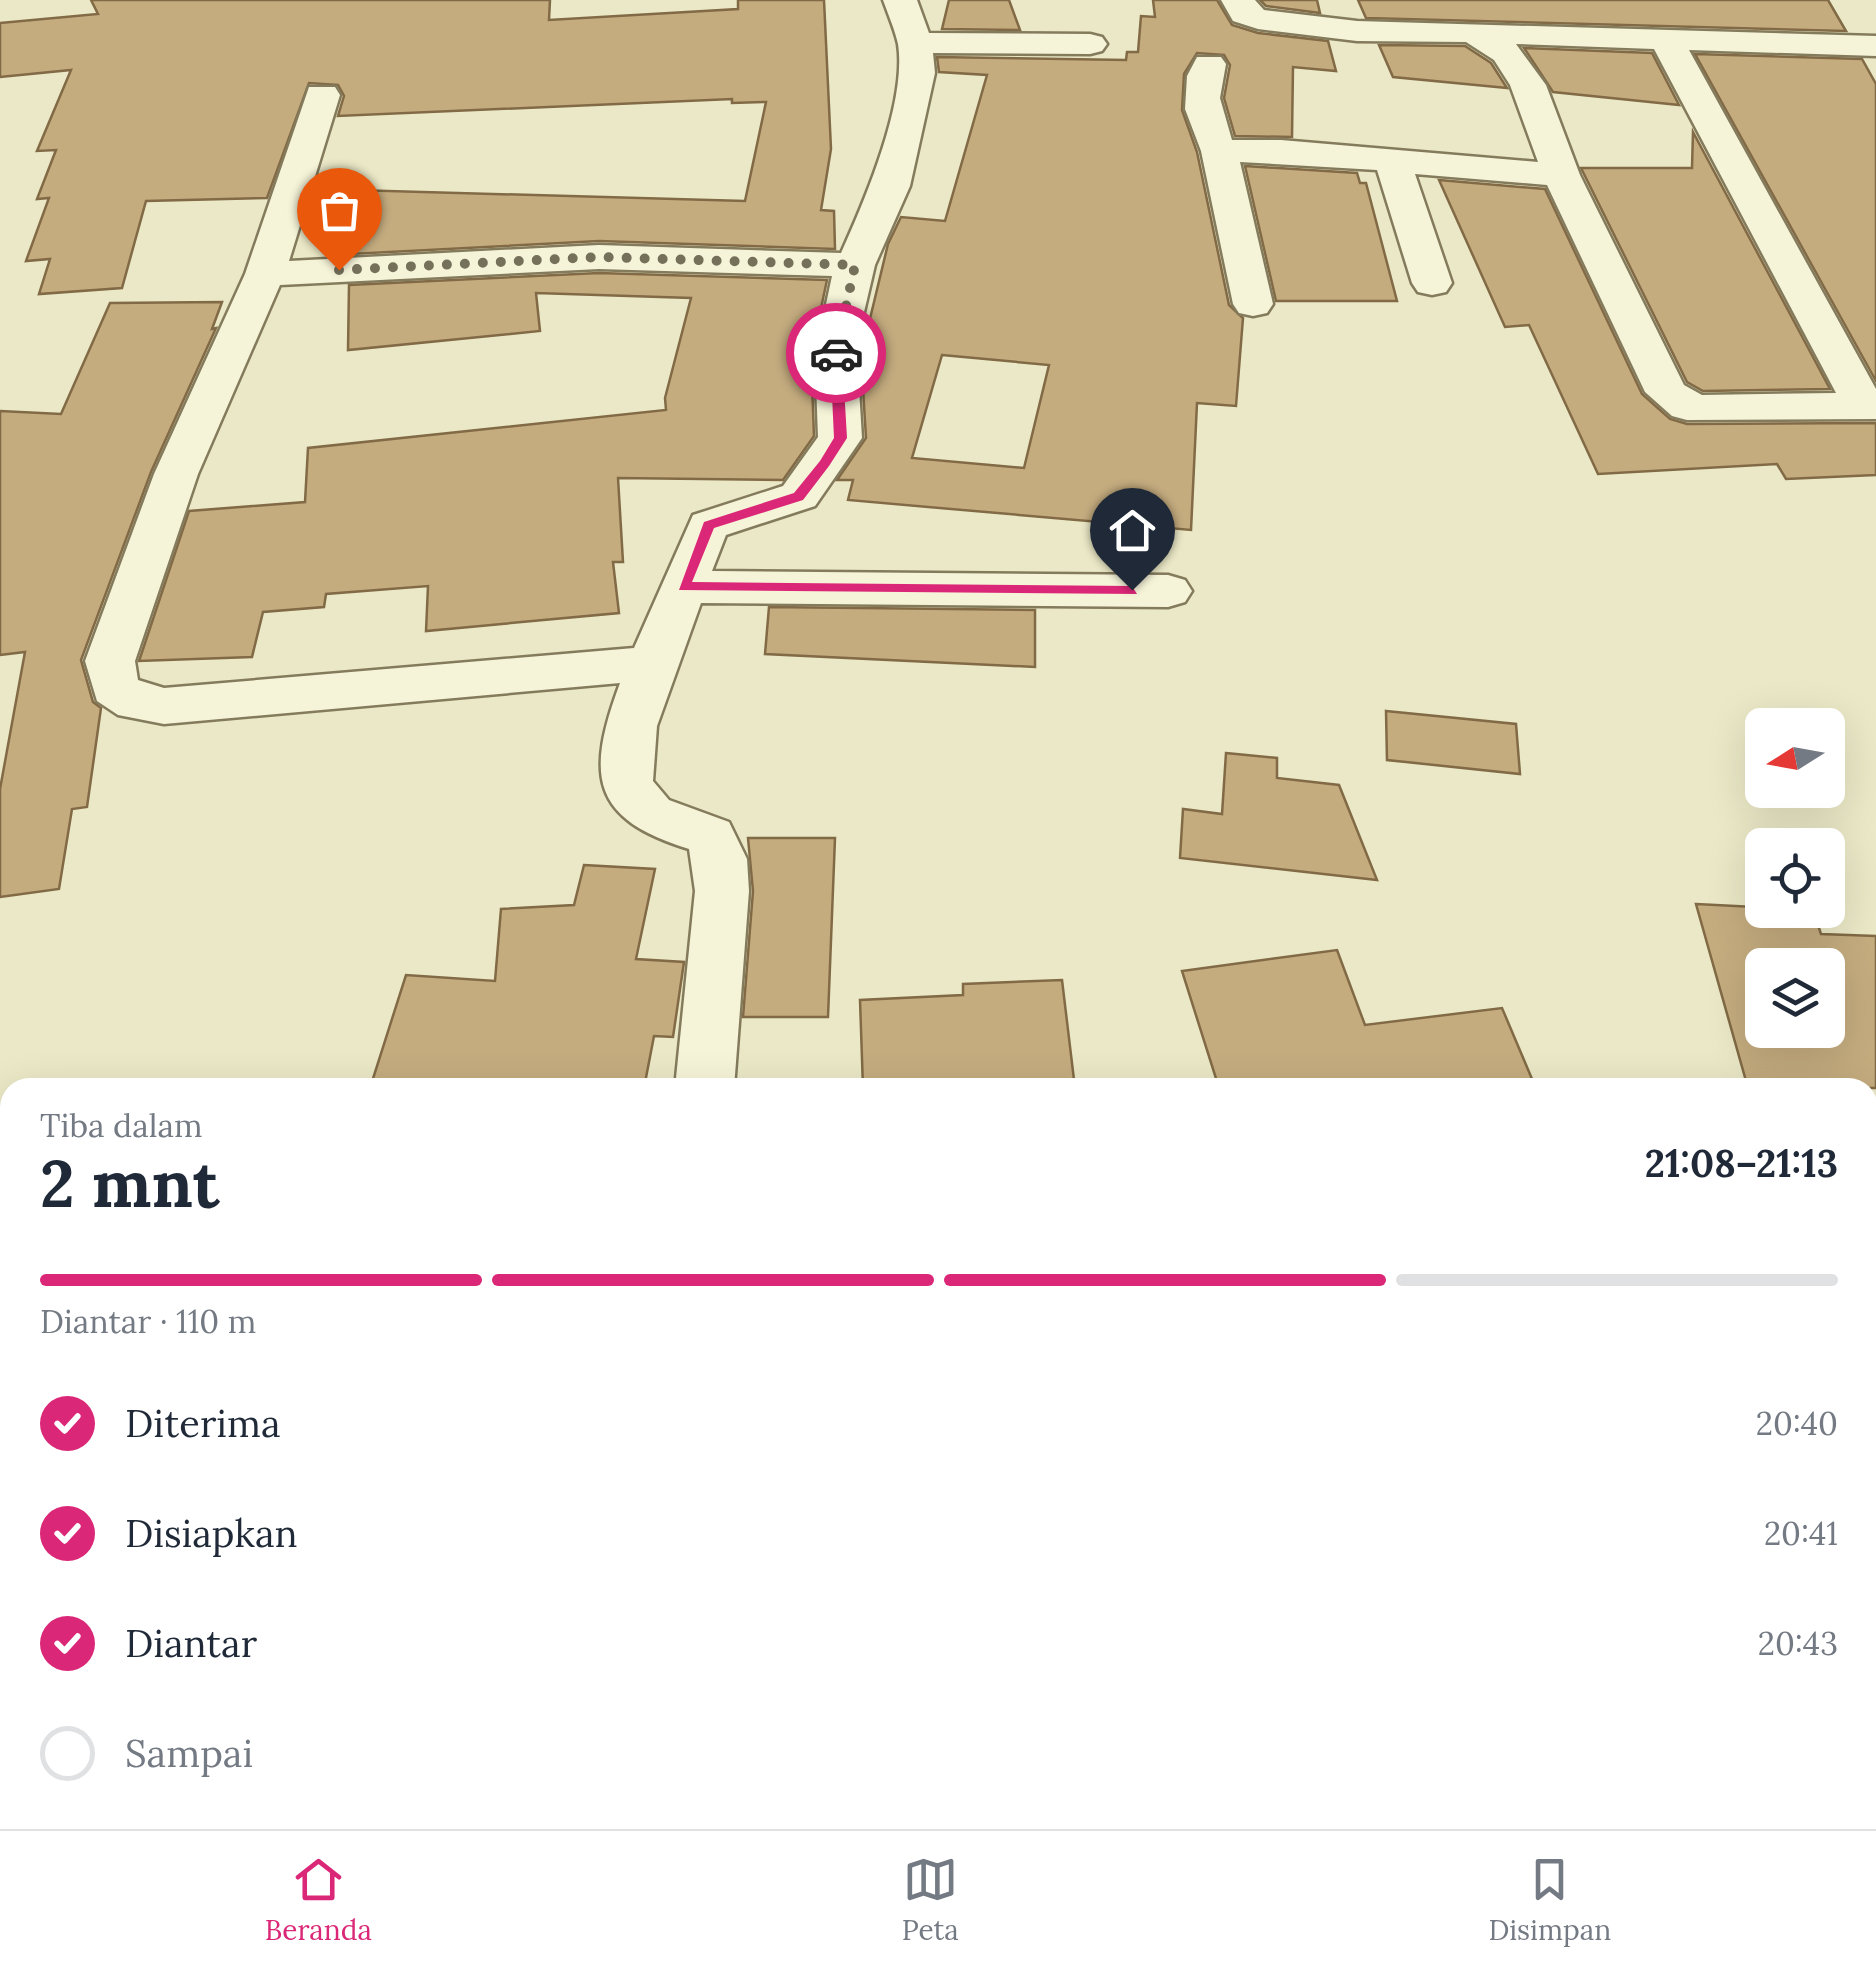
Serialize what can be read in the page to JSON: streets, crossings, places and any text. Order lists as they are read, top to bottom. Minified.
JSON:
{"north":"left","page":{"heading":["2 mnt","Tiba dalam","21:08–21:13"],"bar":"Diantar · 110 m","list":[["Diterima","20:40"],["Disiapkan","20:41"],["Diantar","20:43"],"Sampai"],"tabs":["Beranda","Peta","Disimpan"]}}
